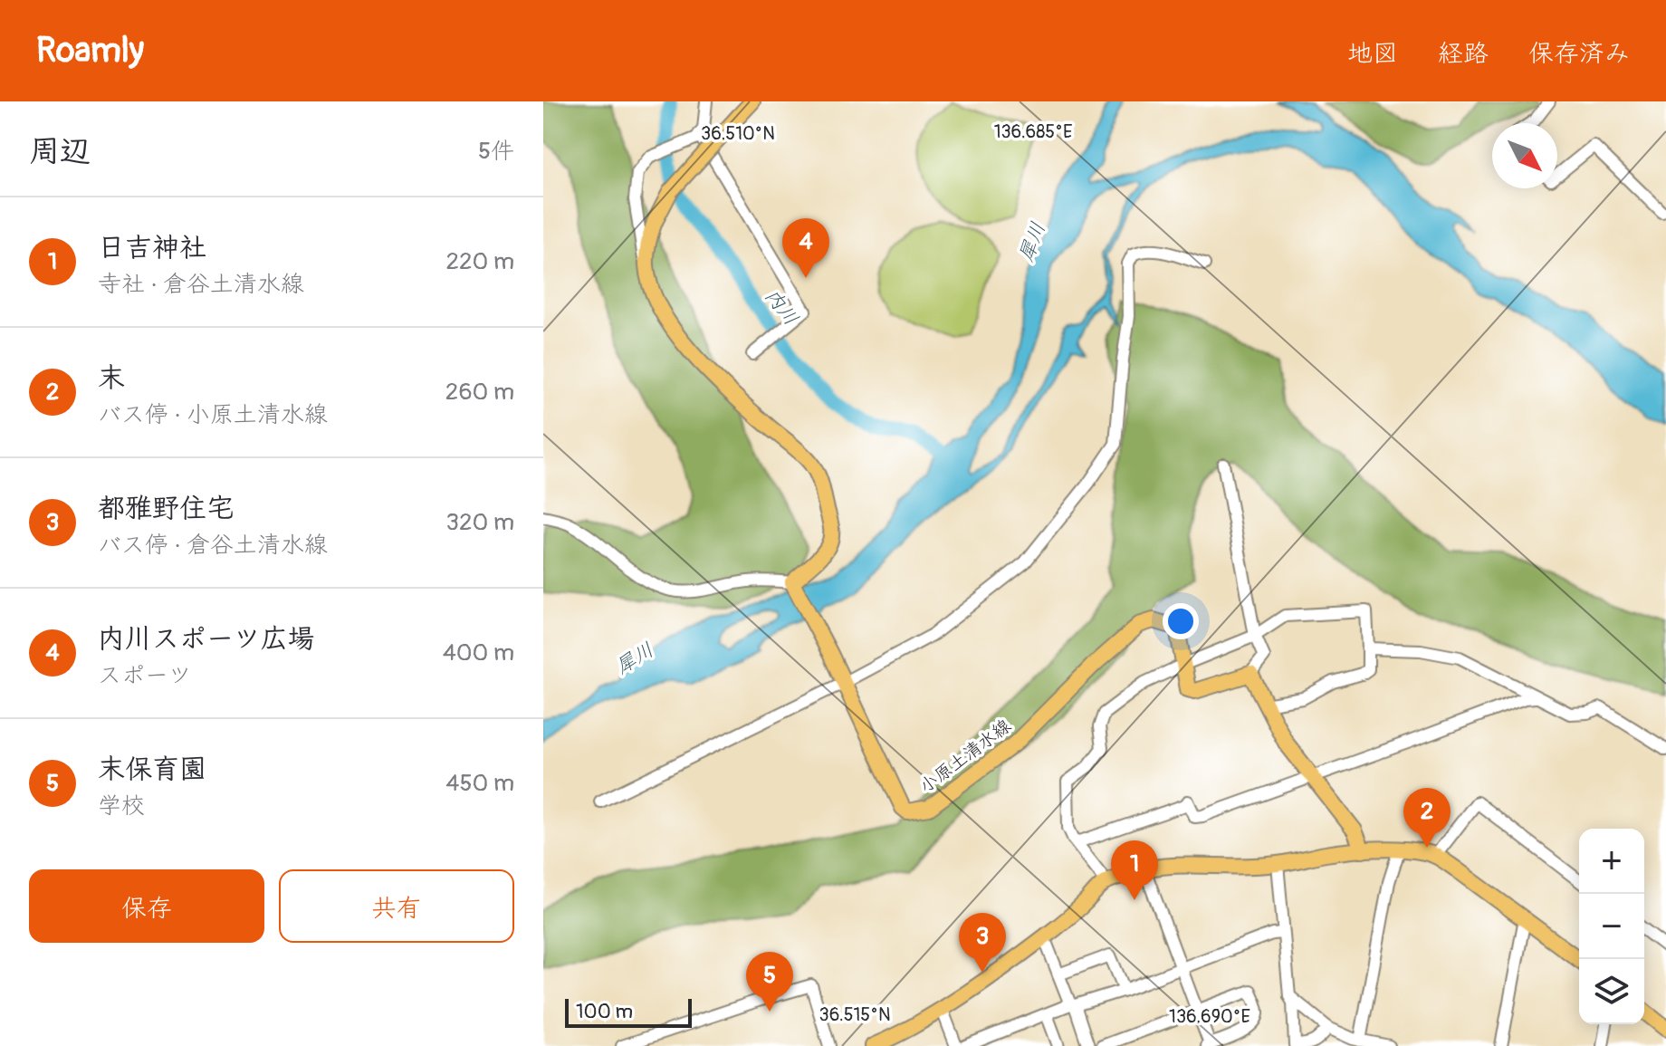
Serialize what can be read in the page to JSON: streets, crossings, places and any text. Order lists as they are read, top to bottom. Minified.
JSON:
{"streets":{"main road":["小原土清水線"]},"water":["犀川","内川"],"scale_bar":"100 m","north":"bottom right","page":{"header":"Roamly","nav":["地図","経路","保存済み"],"heading":["周辺","5件"],"list":[{"mark":"1","name":"日吉神社","note":"寺社 · 倉谷土清水線","value":"220 m"},{"mark":"2","name":"末","note":"バス停 · 小原土清水線","value":"260 m"},{"mark":"3","name":"都雅野住宅","note":"バス停 · 倉谷土清水線","value":"320 m"},{"mark":"4","name":"内川スポーツ広場","note":"スポーツ","value":"400 m"},{"mark":"5","name":"末保育園","note":"学校","value":"450 m"}],"pins":["4","2","1","3","5"],"map_buttons":["+","−"],"buttons":["保存","共有"],"scale":"100 m"},"coordinates":["136.685°E","36.510°N","36.515°N","136.690°E"]}
